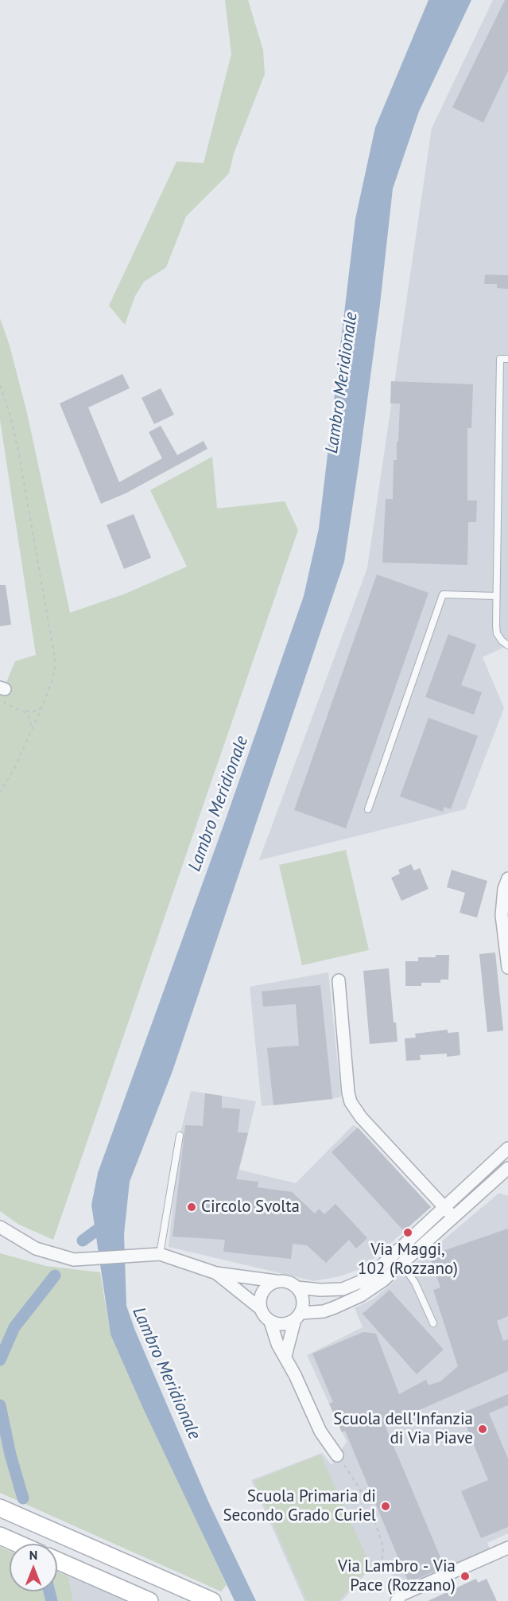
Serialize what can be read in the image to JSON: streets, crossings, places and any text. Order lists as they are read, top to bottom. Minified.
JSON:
{"water":["Lambro Meridionale"],"places":["Circolo Svolta","Via Maggi, 102 (Rozzano)","Scuola dell'Infanzia di Via Piave","Scuola Primaria di Secondo Grado Curiel","Via Lambro - Via Pace (Rozzano)"],"north":"top"}
